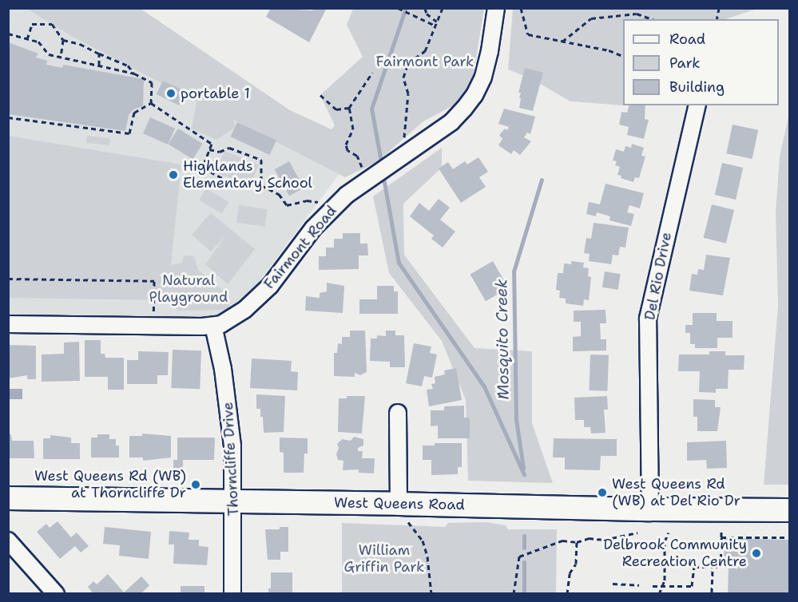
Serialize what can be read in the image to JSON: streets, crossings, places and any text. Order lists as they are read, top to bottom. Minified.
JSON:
{"streets":{"main road":["West Queens Road"],"street":["Fairmont Road","Del Rio Drive","Thorncliffe Drive"]},"crossings":[["Fairmont Road","Thorncliffe Drive"],["Del Rio Drive","West Queens Road"],["Thorncliffe Drive","West Queens Road"]],"water":["Mosquito Creek"],"parks":["Fairmont Park","Natural Playground","William Griffin Park"],"places":["portable 1","Highlands Elementary School","West Queens Rd (WB) at Thorncliffe Dr","West Queens Rd (WB) at Del Rio Dr","Delbrook Community Recreation Centre"],"legend":["Road","Park","Building"]}
